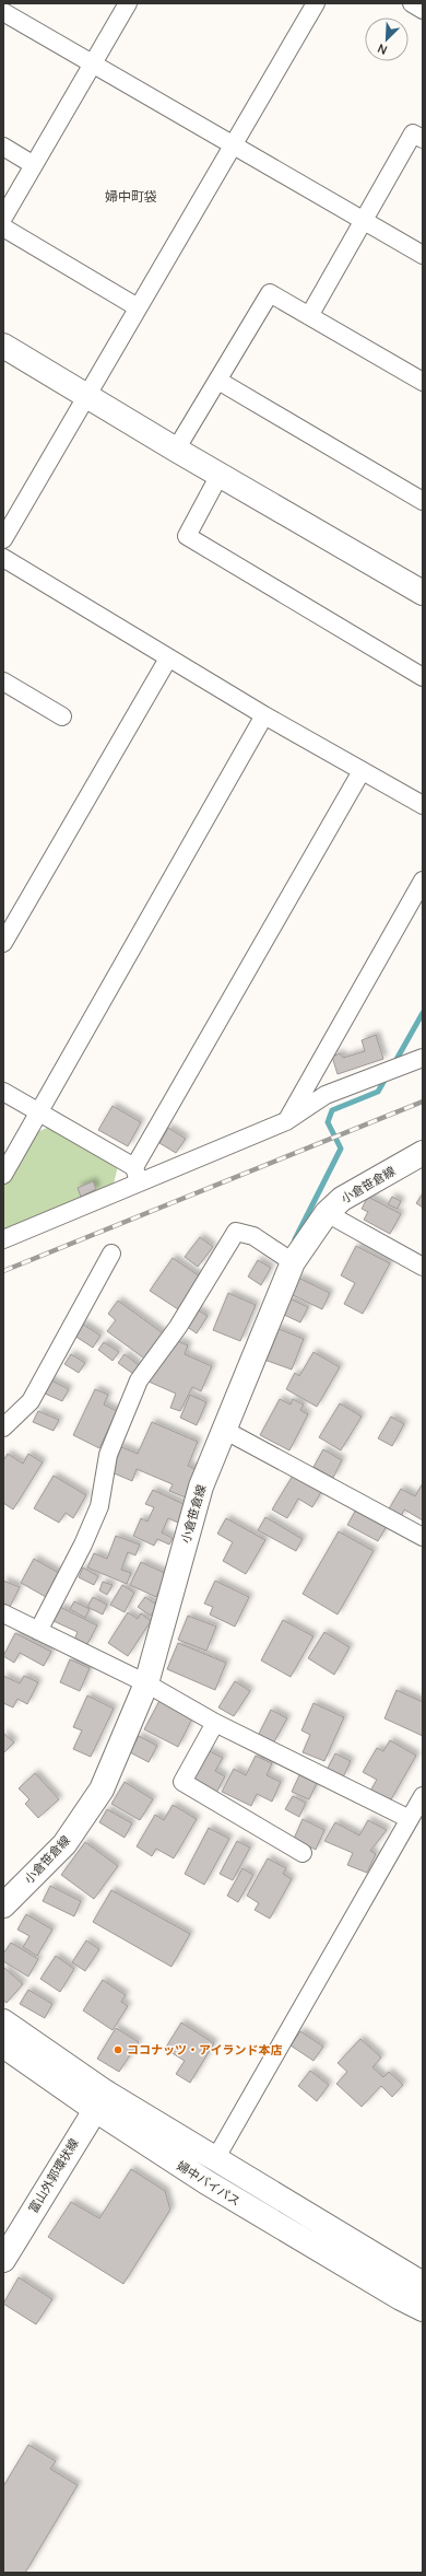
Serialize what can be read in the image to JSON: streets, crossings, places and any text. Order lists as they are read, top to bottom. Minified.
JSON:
{"streets":{"main road":["小倉笹倉線","富山外郭環状線","婦中バイパス"]},"crossings":[["富山外郭環状線","婦中バイパス"]],"districts":["婦中町袋"],"places":["ココナッツ・アイランド本店"],"north":"bottom left"}
